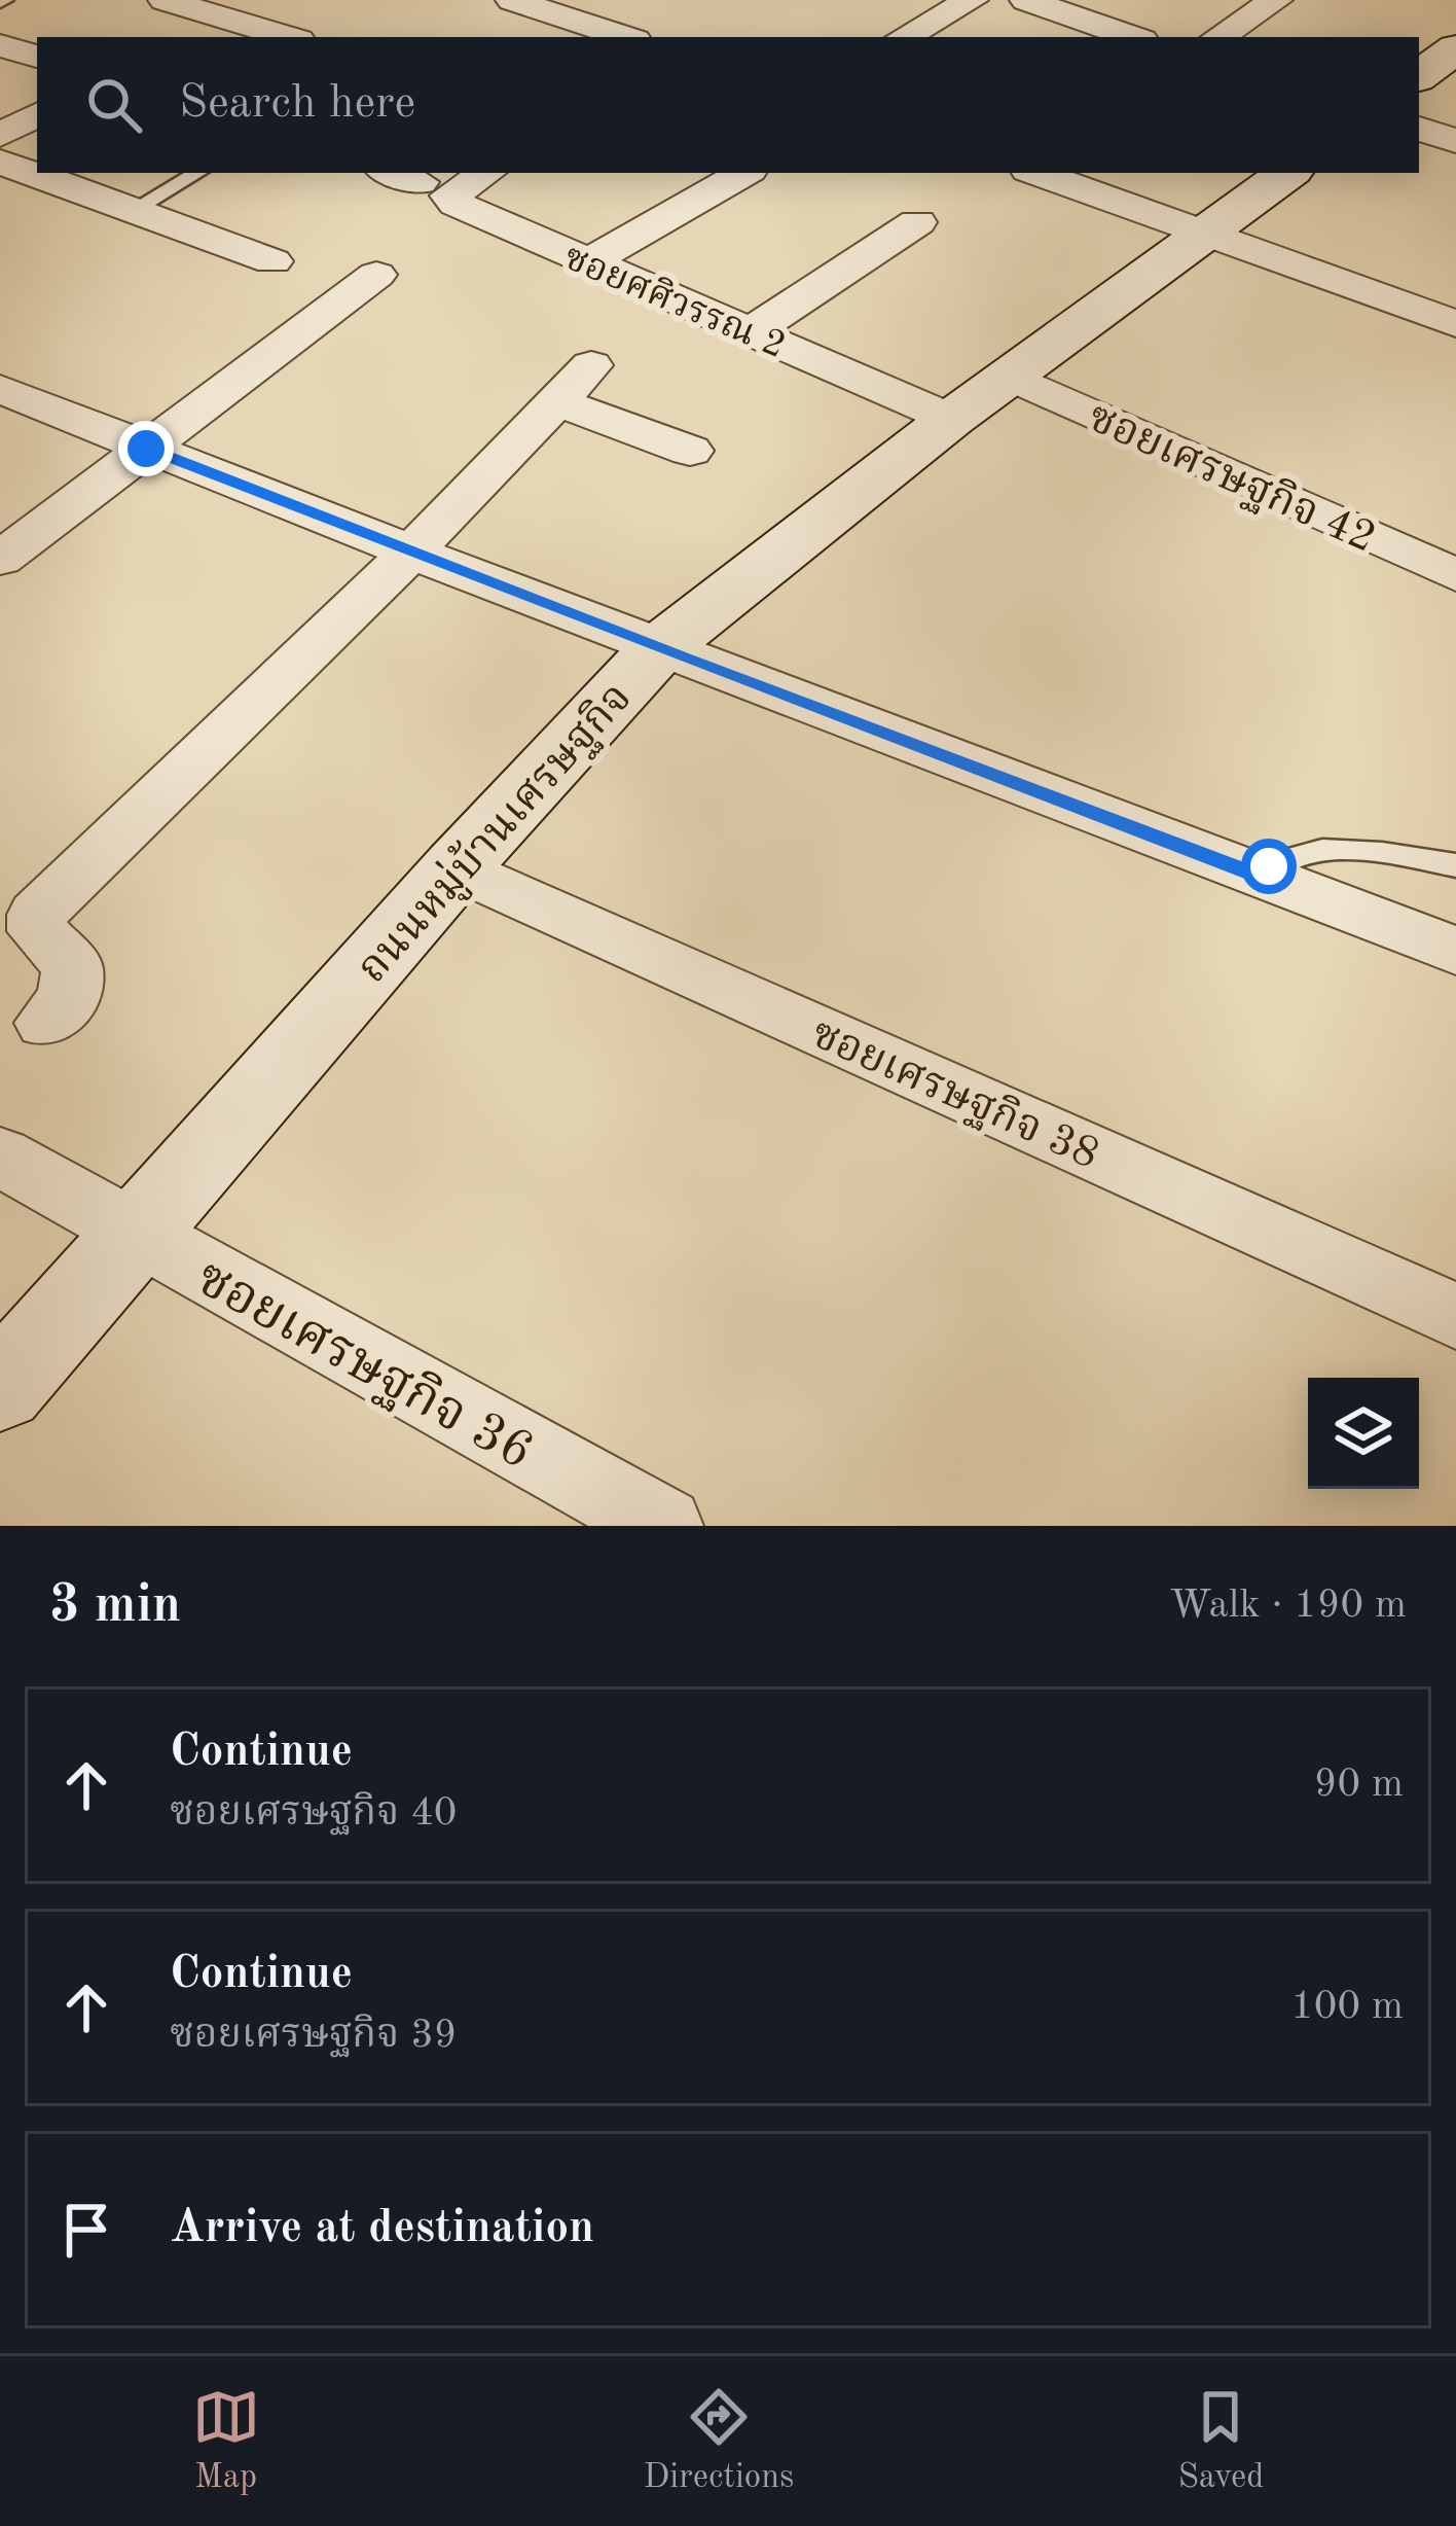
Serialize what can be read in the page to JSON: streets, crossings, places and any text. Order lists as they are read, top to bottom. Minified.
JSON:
{"streets":{"street":["ซอยศศิวรรณ 2","ซอยเศรษฐกิจ 42","ถนนหมู่บ้านเศรษฐกิจ","ซอยเศรษฐกิจ 38","ซอยเศรษฐกิจ 36"]},"crossings":[["ซอยศศิวรรณ 2","ถนนหมู่บ้านเศรษฐกิจ"],["ซอยเศรษฐกิจ 42","ถนนหมู่บ้านเศรษฐกิจ"],["ถนนหมู่บ้านเศรษฐกิจ","ซอยเศรษฐกิจ 38"],["ถนนหมู่บ้านเศรษฐกิจ","ซอยเศรษฐกิจ 36"]],"page":{"search":"Search here","heading":["3 min","Walk · 190 m"],"list":[["Continue","ซอยเศรษฐกิจ 40","90 m"],["Continue","ซอยเศรษฐกิจ 39","100 m"],"Arrive at destination"],"nav":["Map","Directions","Saved"]}}
